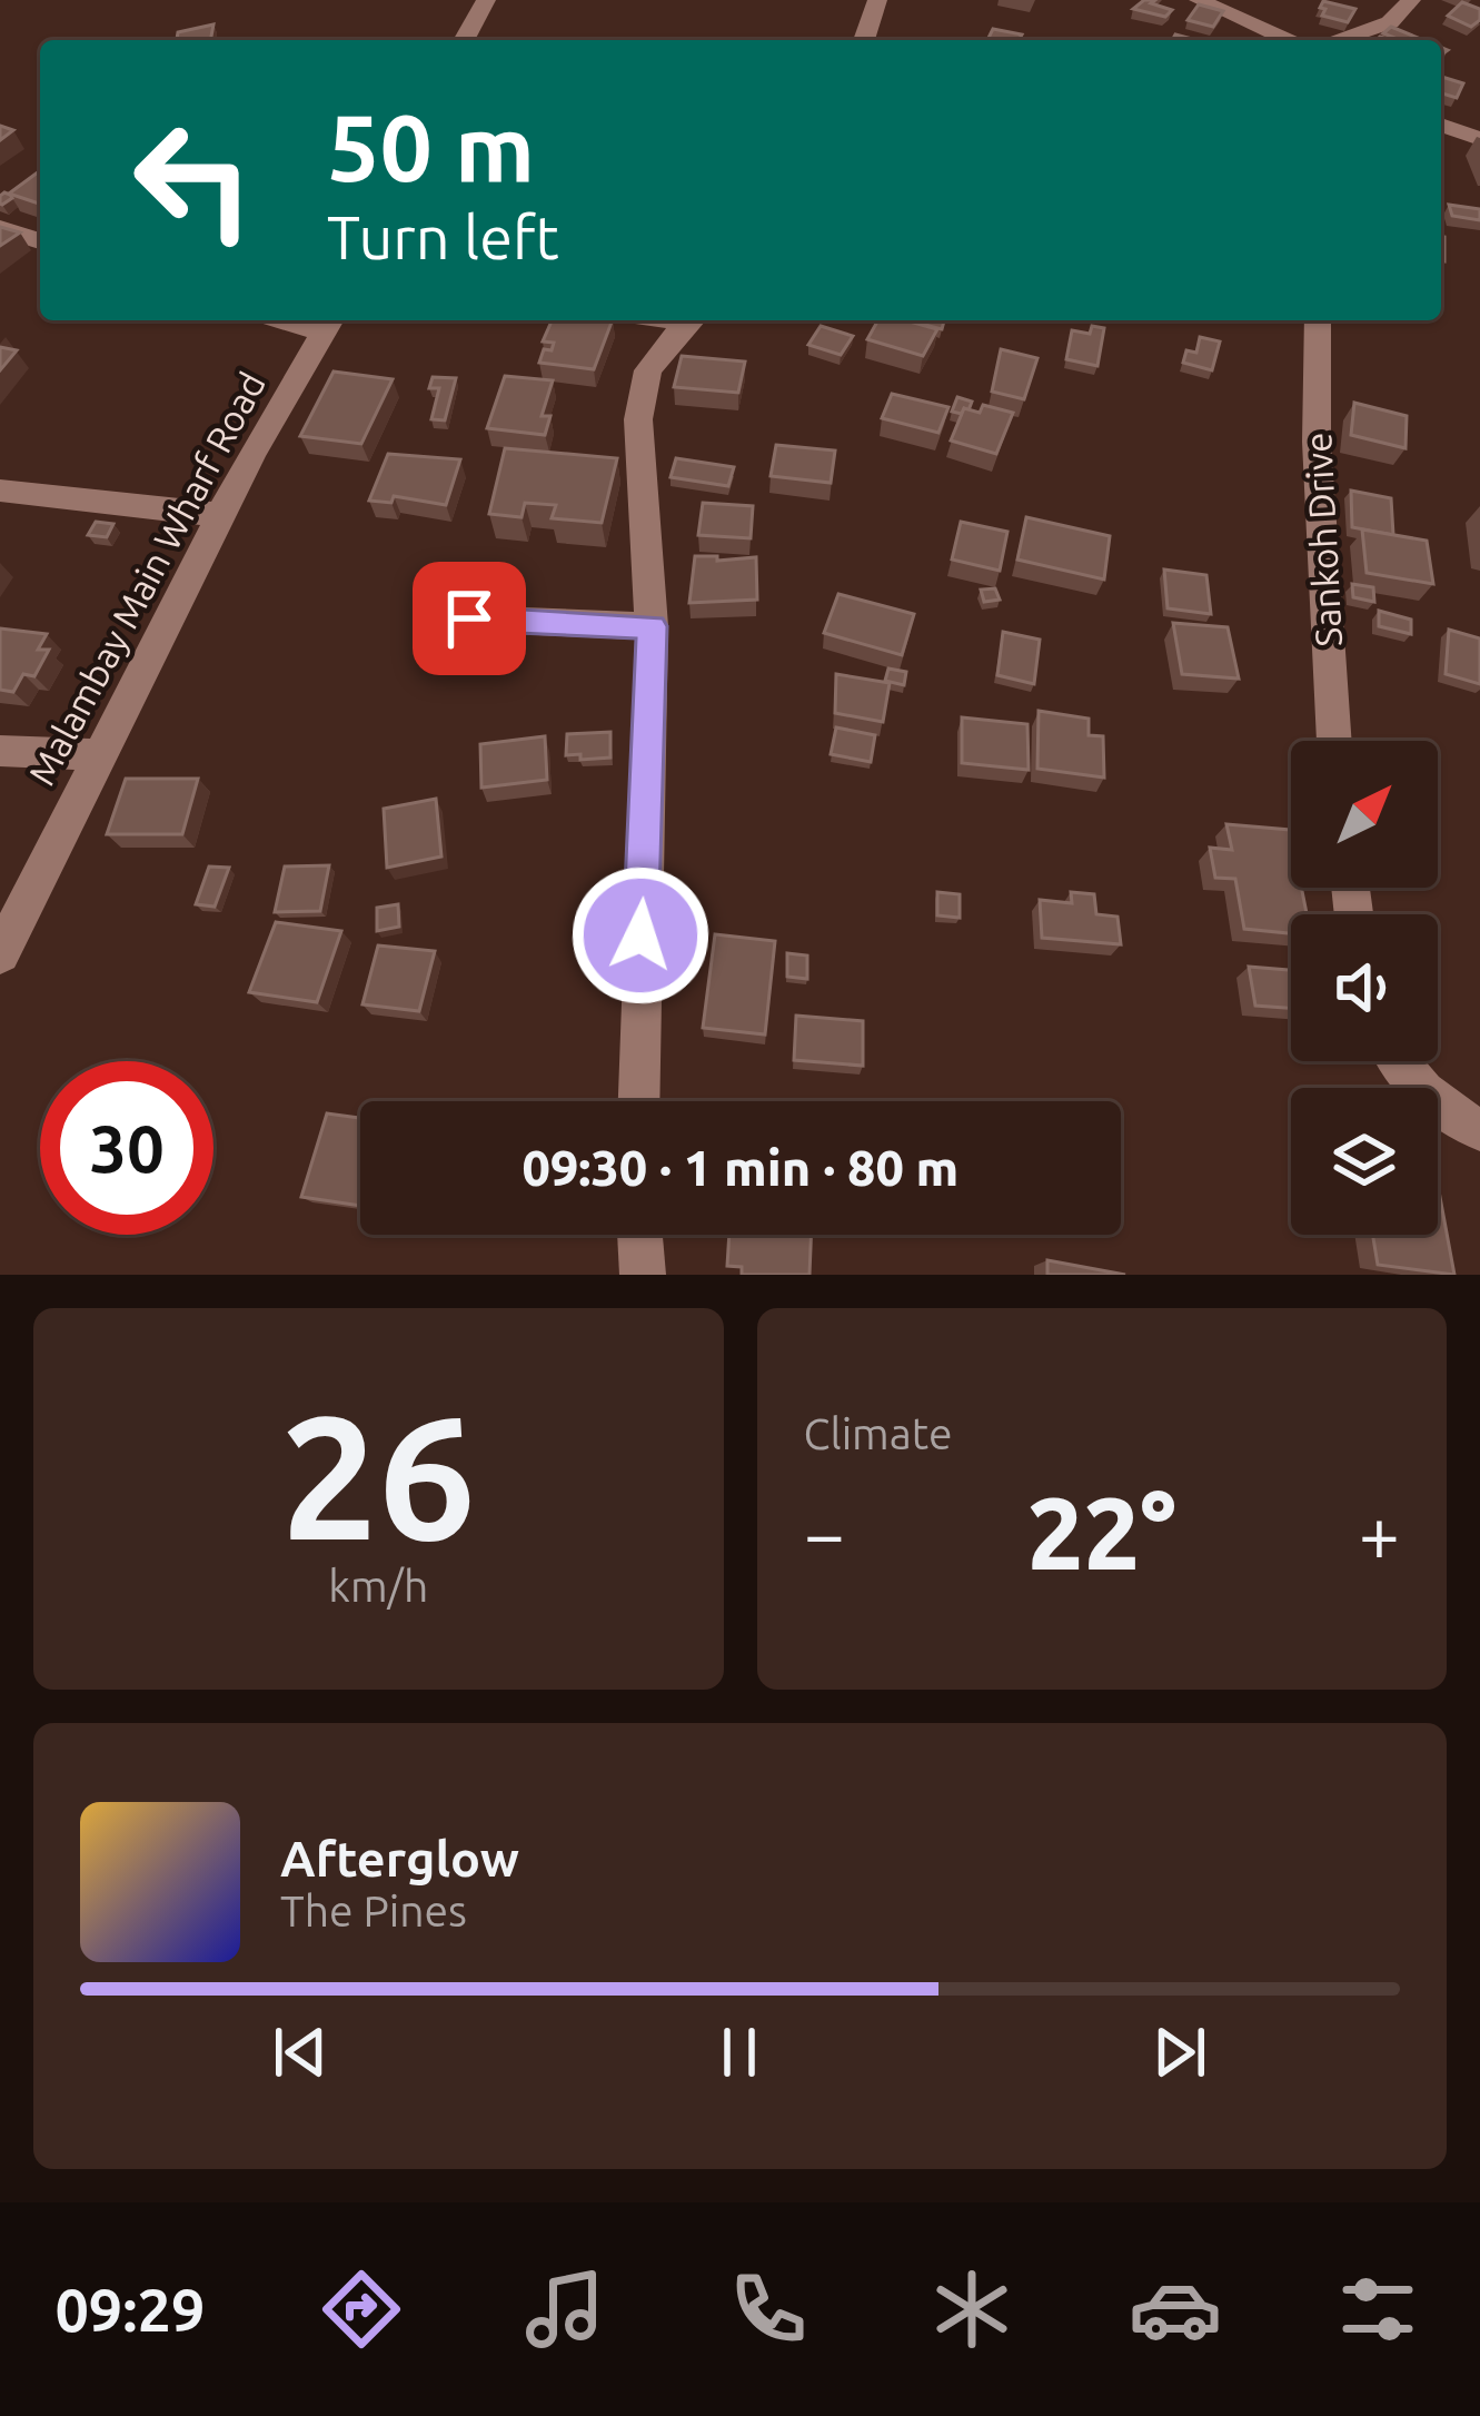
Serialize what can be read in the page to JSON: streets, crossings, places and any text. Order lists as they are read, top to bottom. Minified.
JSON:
{"streets":{"street":["Sankoh Drive","Malambay Main Wharf Road"]},"north":"top right","page":{"turn":["50 m","Turn left"],"limit":"30","trip":"09:30 · 1 min · 80 m","tile":[["26","km/h"],"Climate"],"heat":["−","22°","+"],"song":["Afterglow","The Pines"],"tabs":"09:29"}}
